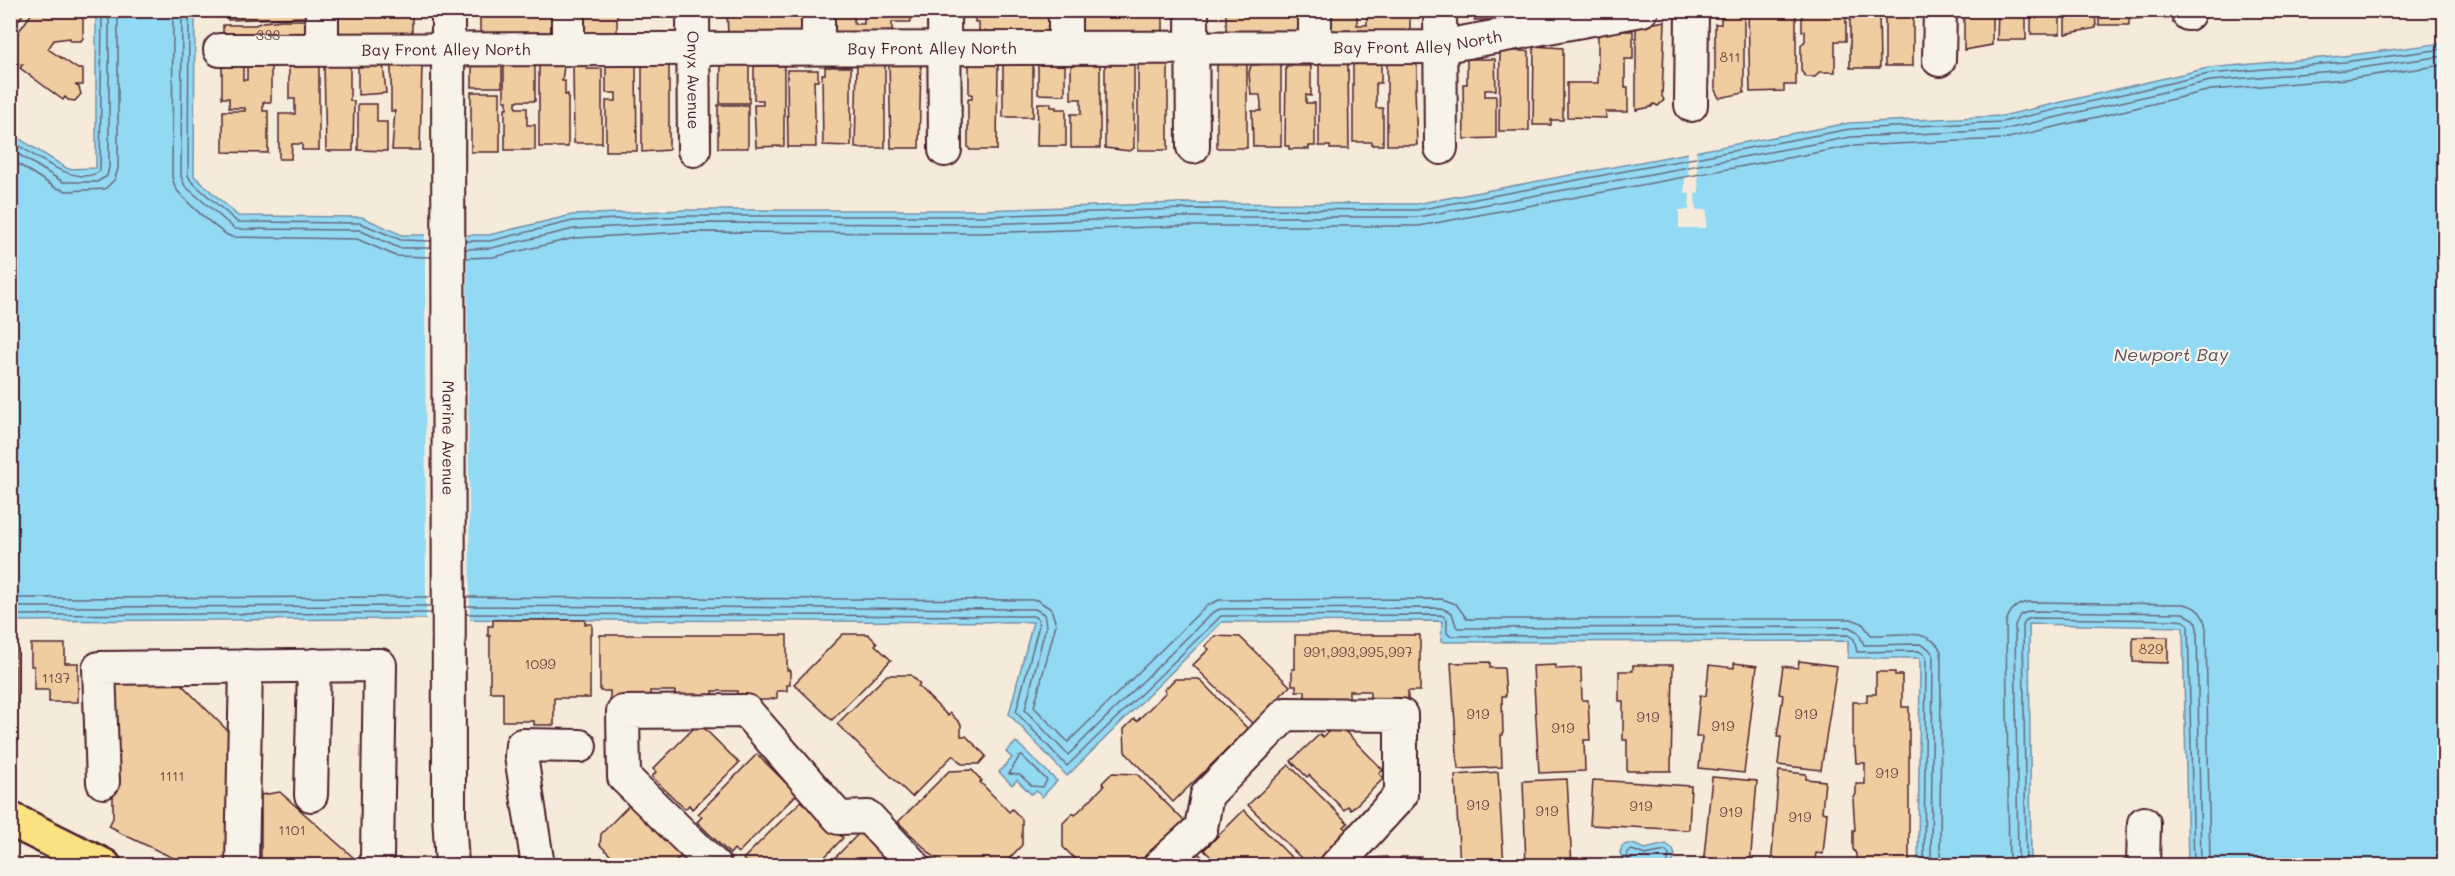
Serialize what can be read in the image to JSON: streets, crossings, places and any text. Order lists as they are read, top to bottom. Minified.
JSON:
{"streets":{"street":["Bay Front Alley North","Onyx Avenue","Marine Avenue"]},"crossings":[["Bay Front Alley North","Onyx Avenue"],["Bay Front Alley North","Marine Avenue"]],"water":["Newport Bay"],"house_numbers":["333","811","829","991,993,995,997","1099","1137","919","919","919","919","919","919","1111","919","919","919","919","919","1101"]}
